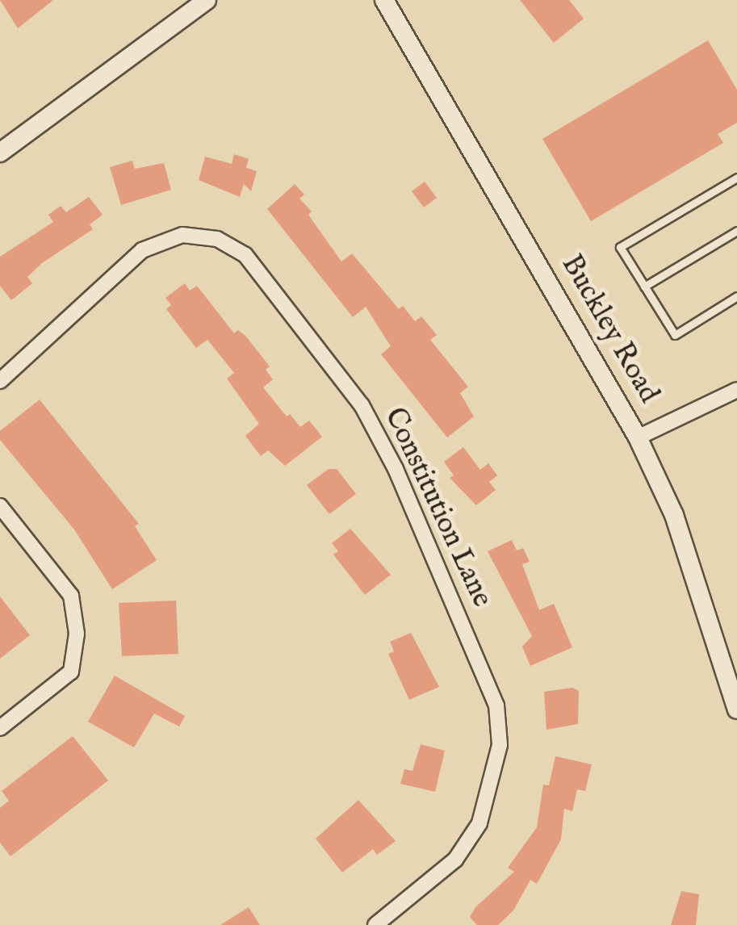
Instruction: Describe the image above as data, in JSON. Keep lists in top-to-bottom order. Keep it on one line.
{"streets":{"street":["Buckley Road","Constitution Lane"]}}
